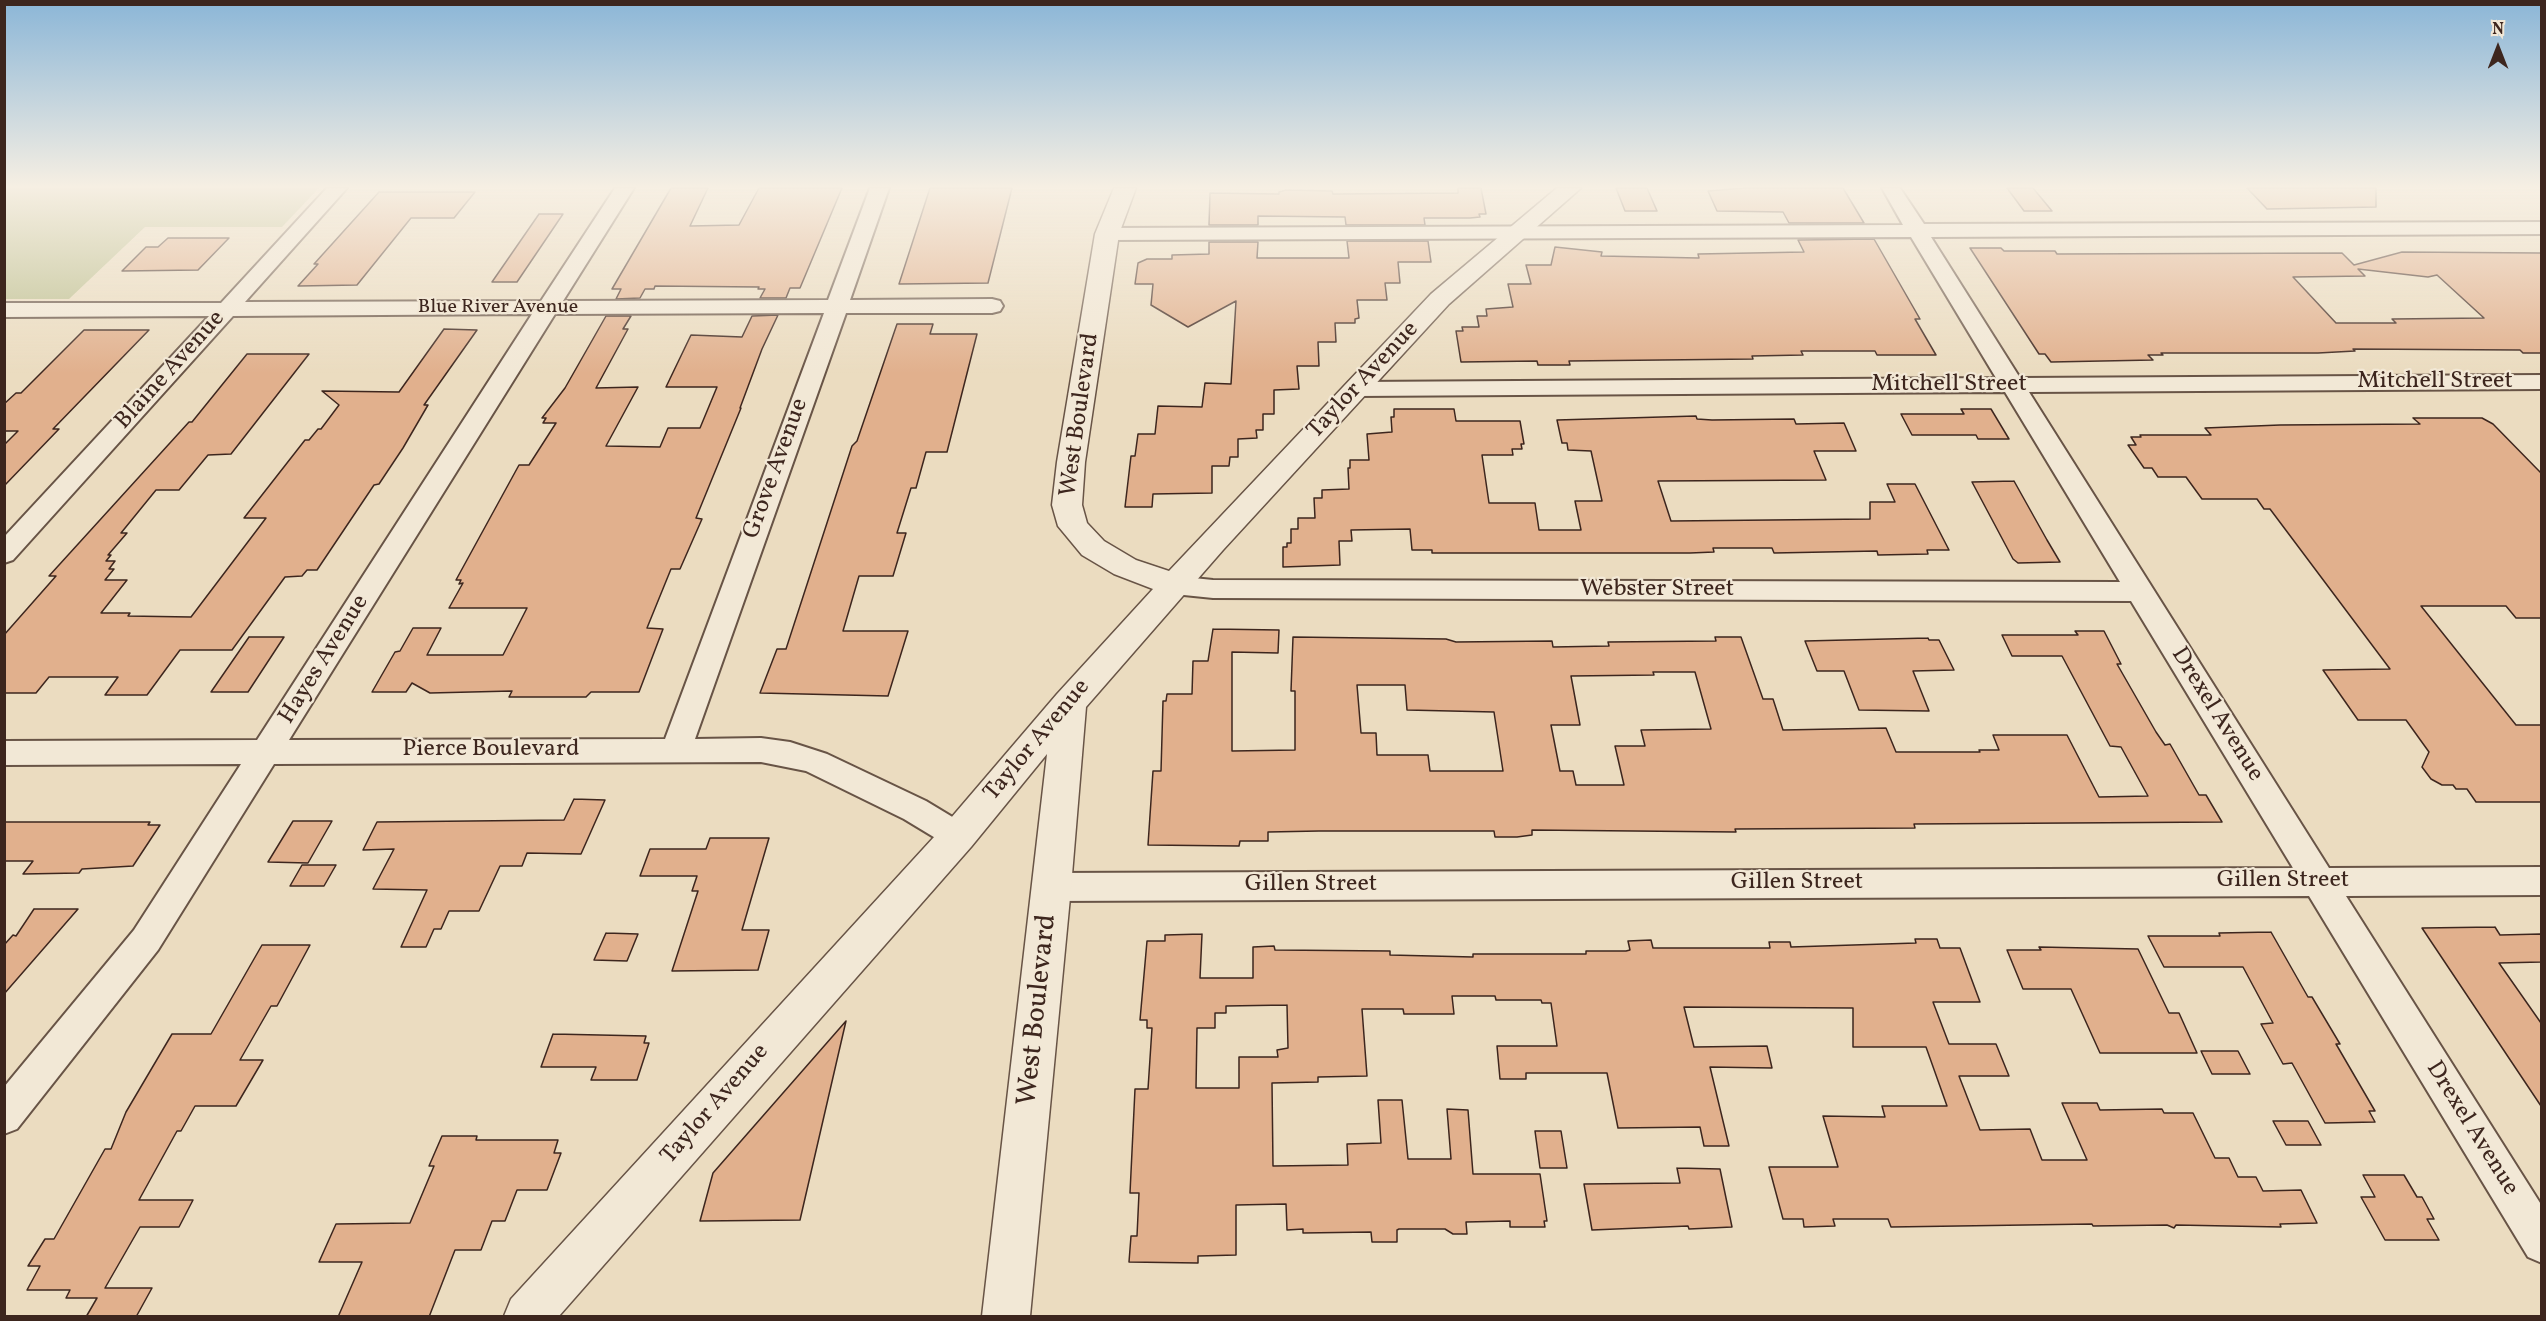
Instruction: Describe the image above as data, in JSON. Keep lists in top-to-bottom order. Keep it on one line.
{"streets":{"street":["Blue River Avenue","Blaine Avenue","Taylor Avenue","Mitchell Street","West Boulevard","Grove Avenue","Webster Street","Hayes Avenue","Drexel Avenue","Pierce Boulevard","Gillen Street"]},"crossings":[["Blue River Avenue","Blaine Avenue"],["Blue River Avenue","Grove Avenue"],["Blue River Avenue","Hayes Avenue"],["Taylor Avenue","Mitchell Street"],["Taylor Avenue","West Boulevard"],["Taylor Avenue","Webster Street"],["Taylor Avenue","Pierce Boulevard"],["Mitchell Street","Drexel Avenue"],["West Boulevard","Webster Street"],["West Boulevard","Gillen Street"],["Grove Avenue","Pierce Boulevard"],["Webster Street","Drexel Avenue"],["Hayes Avenue","Pierce Boulevard"],["Drexel Avenue","Gillen Street"]],"north":"top"}
